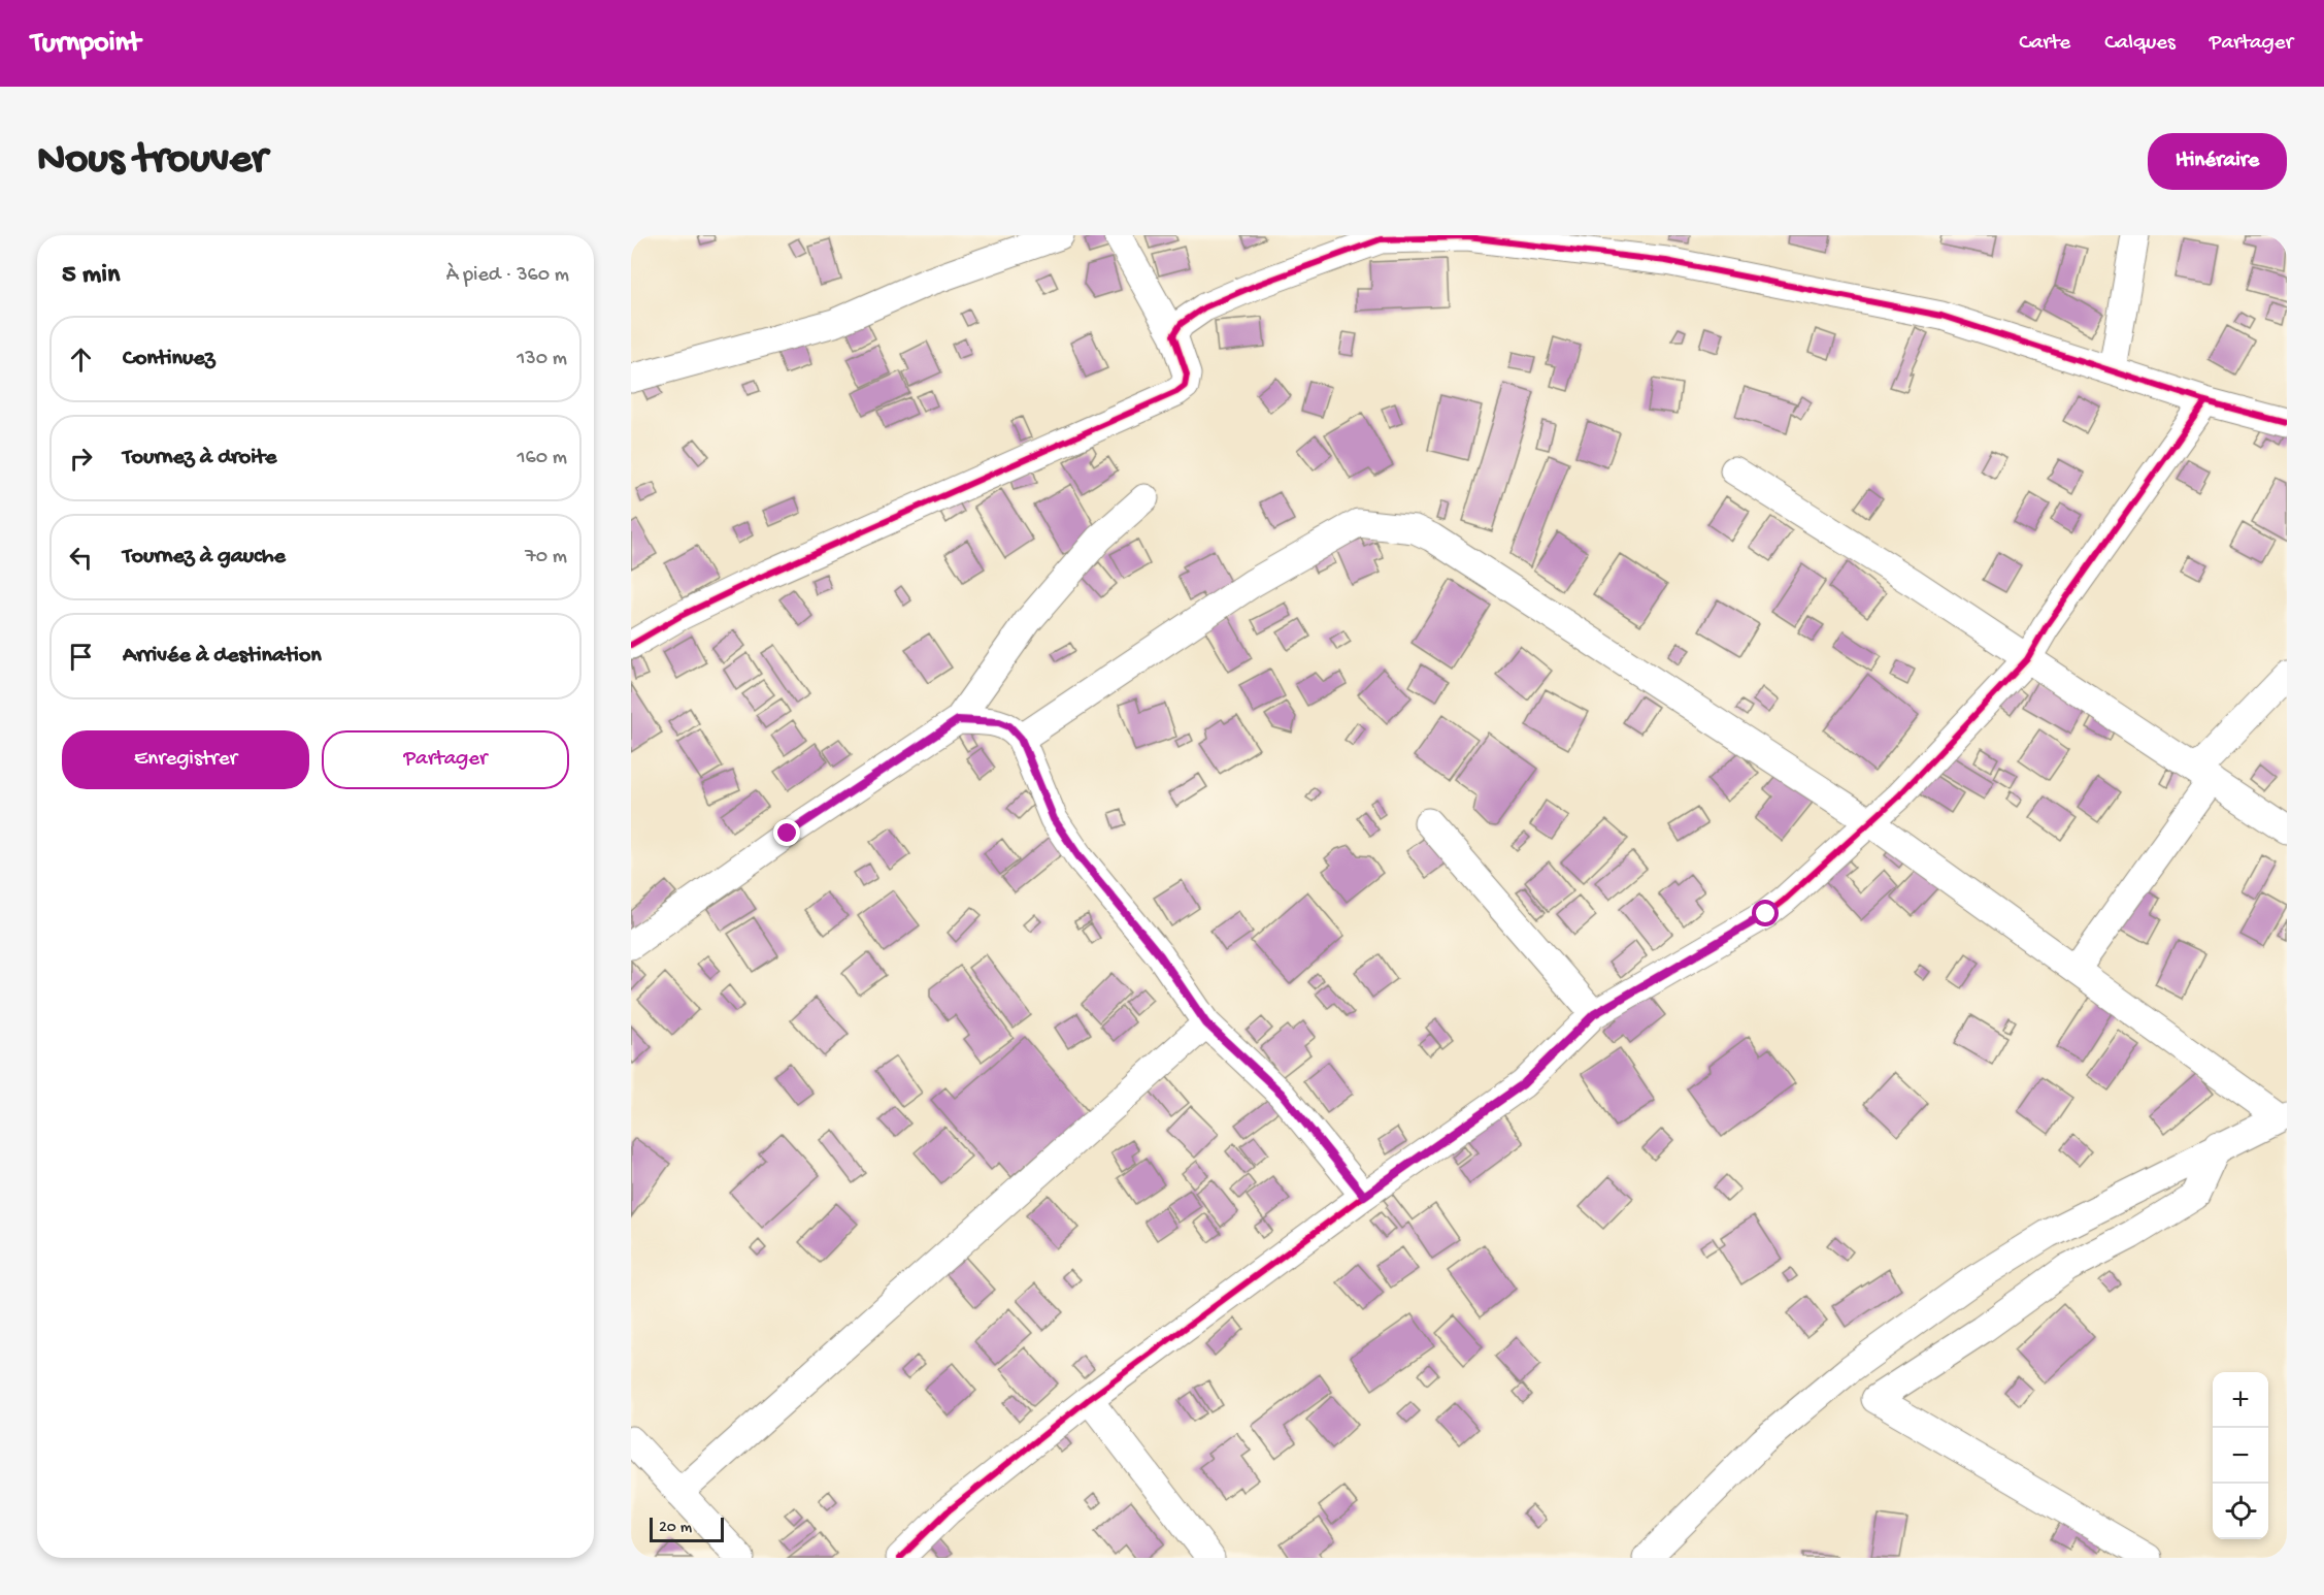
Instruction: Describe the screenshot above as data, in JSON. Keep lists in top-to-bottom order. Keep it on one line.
{"scale_bar":"20 m","page":{"header":"Turnpoint","nav":["Carte","Calques","Partager"],"buttons":["Itinéraire",["Enregistrer","Partager"]],"title":"Nous trouver","heading":["5 min","À pied · 360 m"],"list":[["Continuez","130 m"],["Tournez à droite","160 m"],["Tournez à gauche","70 m"],"Arrivée à destination"],"map_buttons":["+","−"],"scale":"20 m"}}
